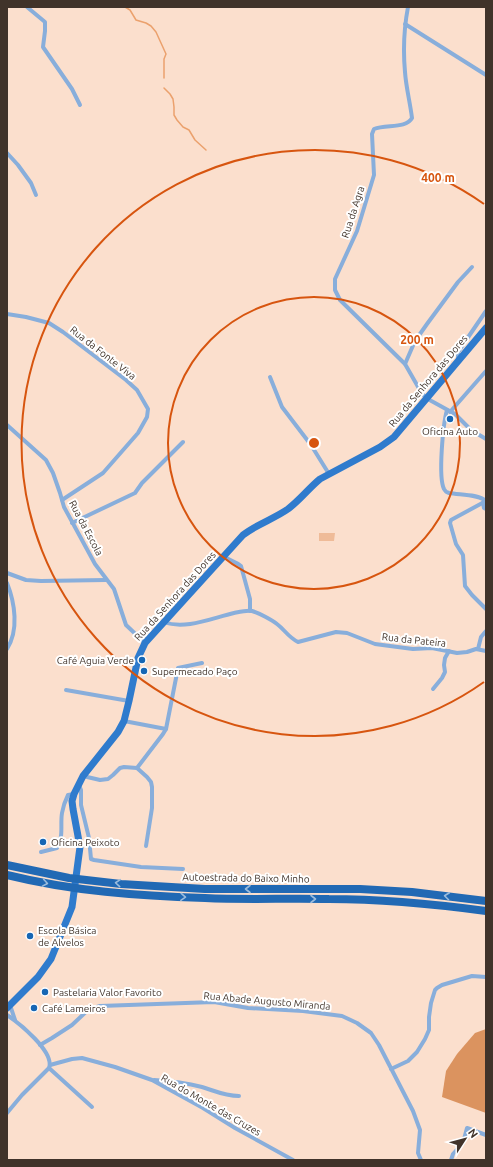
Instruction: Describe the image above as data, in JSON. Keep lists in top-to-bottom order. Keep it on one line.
{"streets":{"highway":["Autoestrada do Baixo Minho"],"main road":["Rua da Senhora das Dores"],"street":["Rua da Agra","Rua da Fonte Viva","Rua da Escola","Rua da Pateira","Rua Abade Augusto Miranda","Rua do Monte das Cruzes"]},"crossings":[["Rua da Agra","Rua da Senhora das Dores"],["Rua da Fonte Viva","Rua da Escola"],["Rua da Senhora das Dores","Rua da Escola"]],"places":["Oficina Auto","Café Aguia Verde","Supermecado Paço","Oficina Peixoto","Escola Básica de Alvelos","Pastelaria Valor Favorito","Café Lameiros"],"north":"top right","rings":["400 m","200 m"]}
